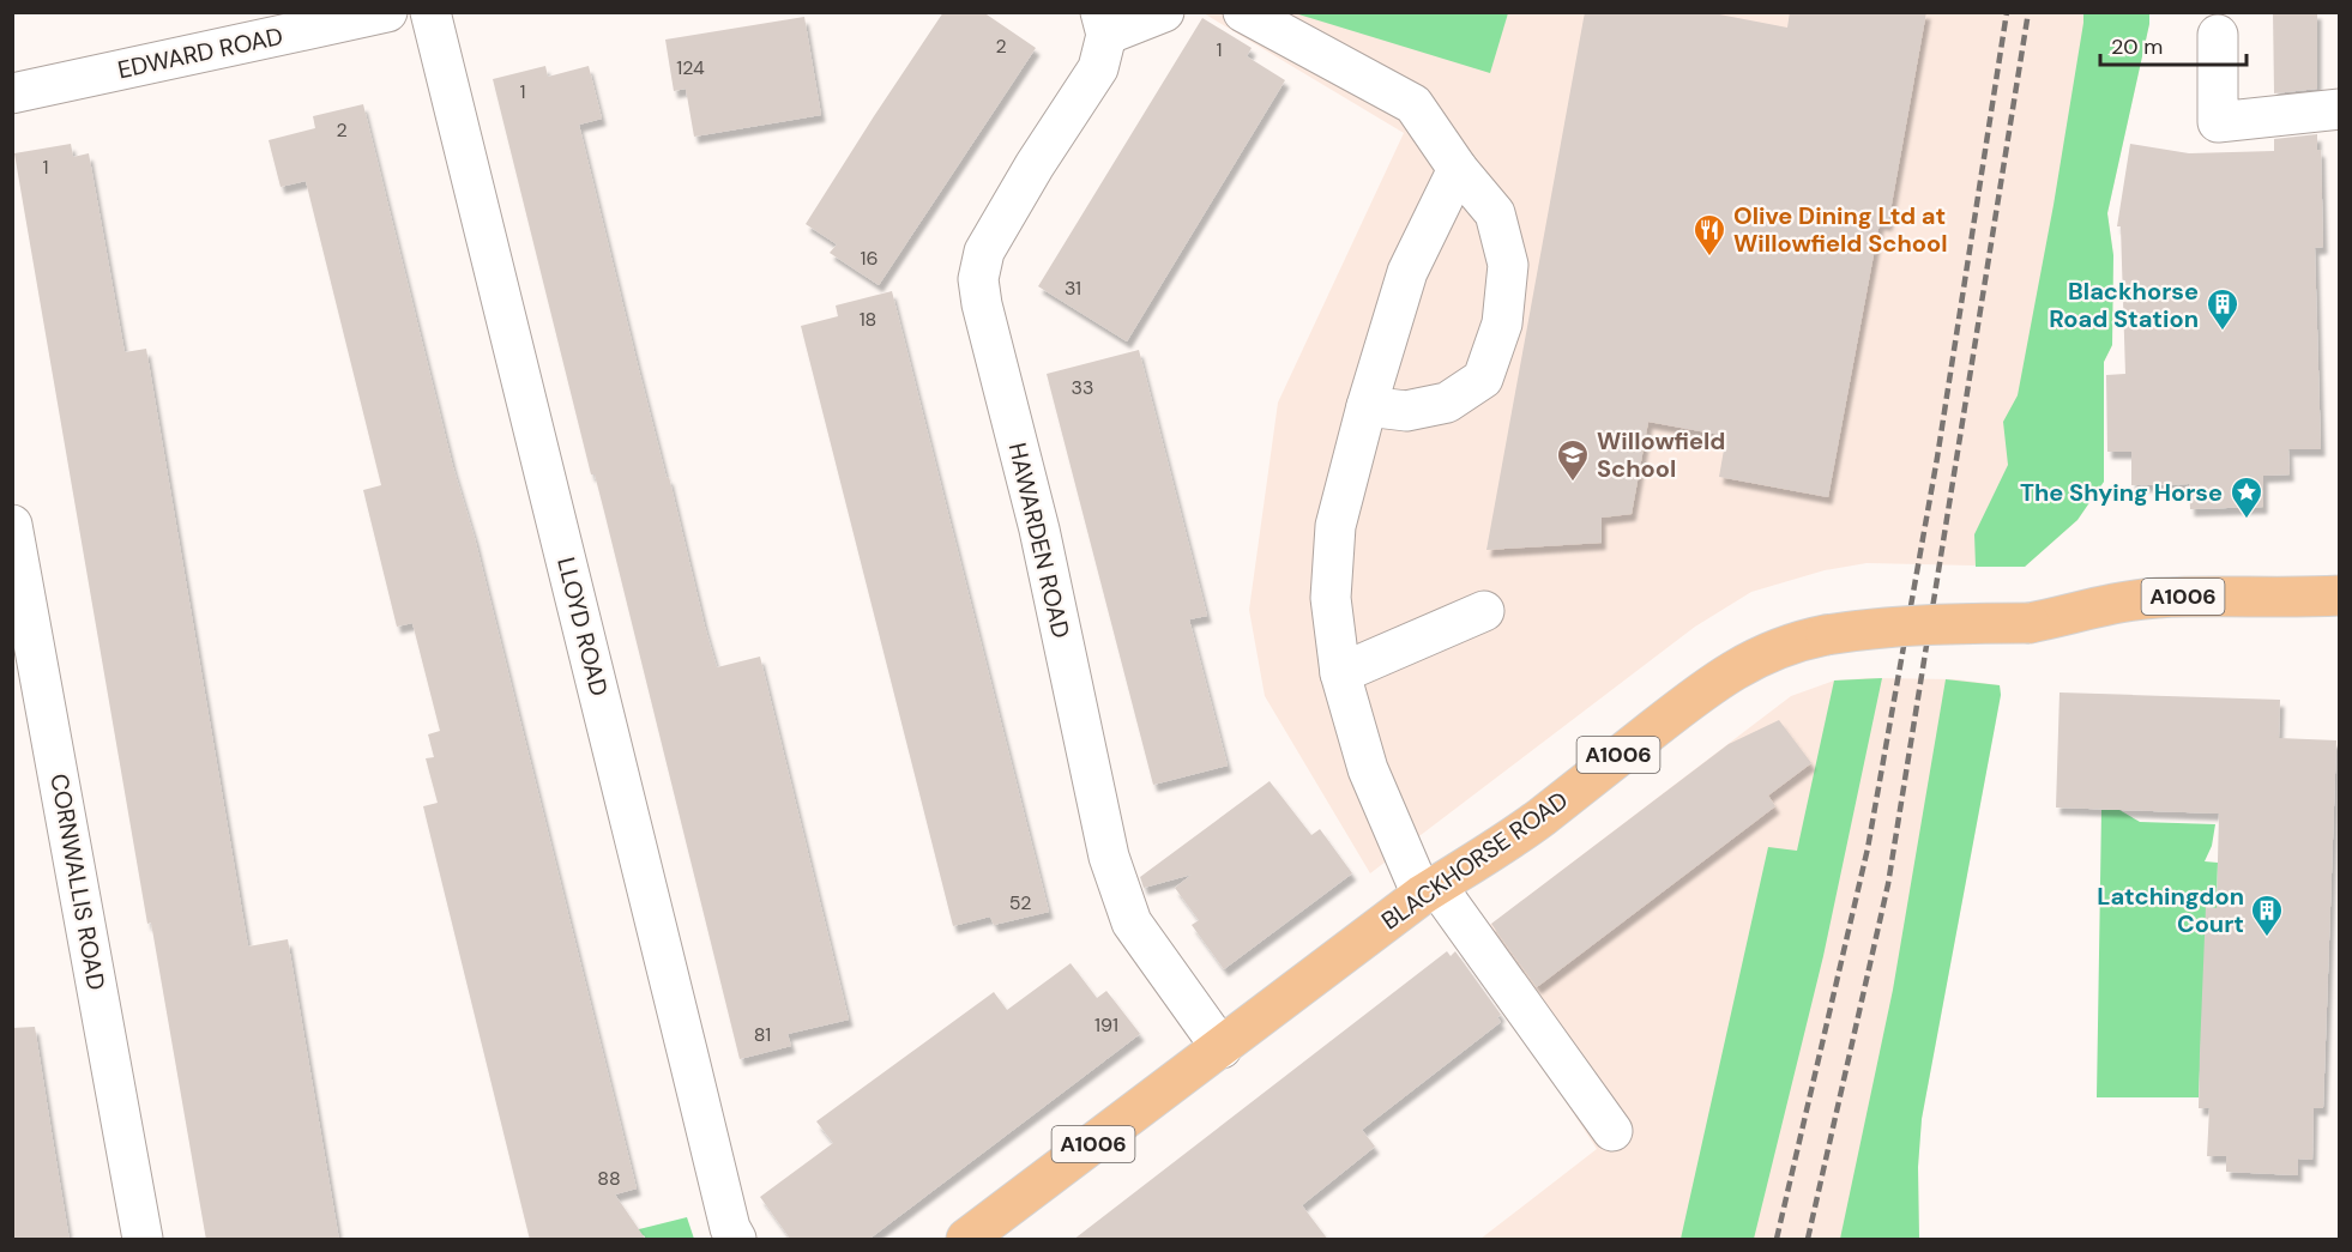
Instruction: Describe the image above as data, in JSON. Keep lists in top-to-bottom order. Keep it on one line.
{"streets":{"main road":["A1006","BLACKHORSE ROAD"],"street":["EDWARD ROAD","HAWARDEN ROAD","LLOYD ROAD","CORNWALLIS ROAD"]},"crossings":[["HAWARDEN ROAD","BLACKHORSE ROAD"]],"places":{"restaurant":["Olive Dining Ltd at Willowfield School"],"building":["Blackhorse Road Station","Latchingdon Court"],"school or university":["Willowfield School"],"place":["The Shying Horse"]},"house_numbers":["2","1","124","1","2","1","16","31","18","33","52","191","81","88"],"scale_bar":"20 m"}
